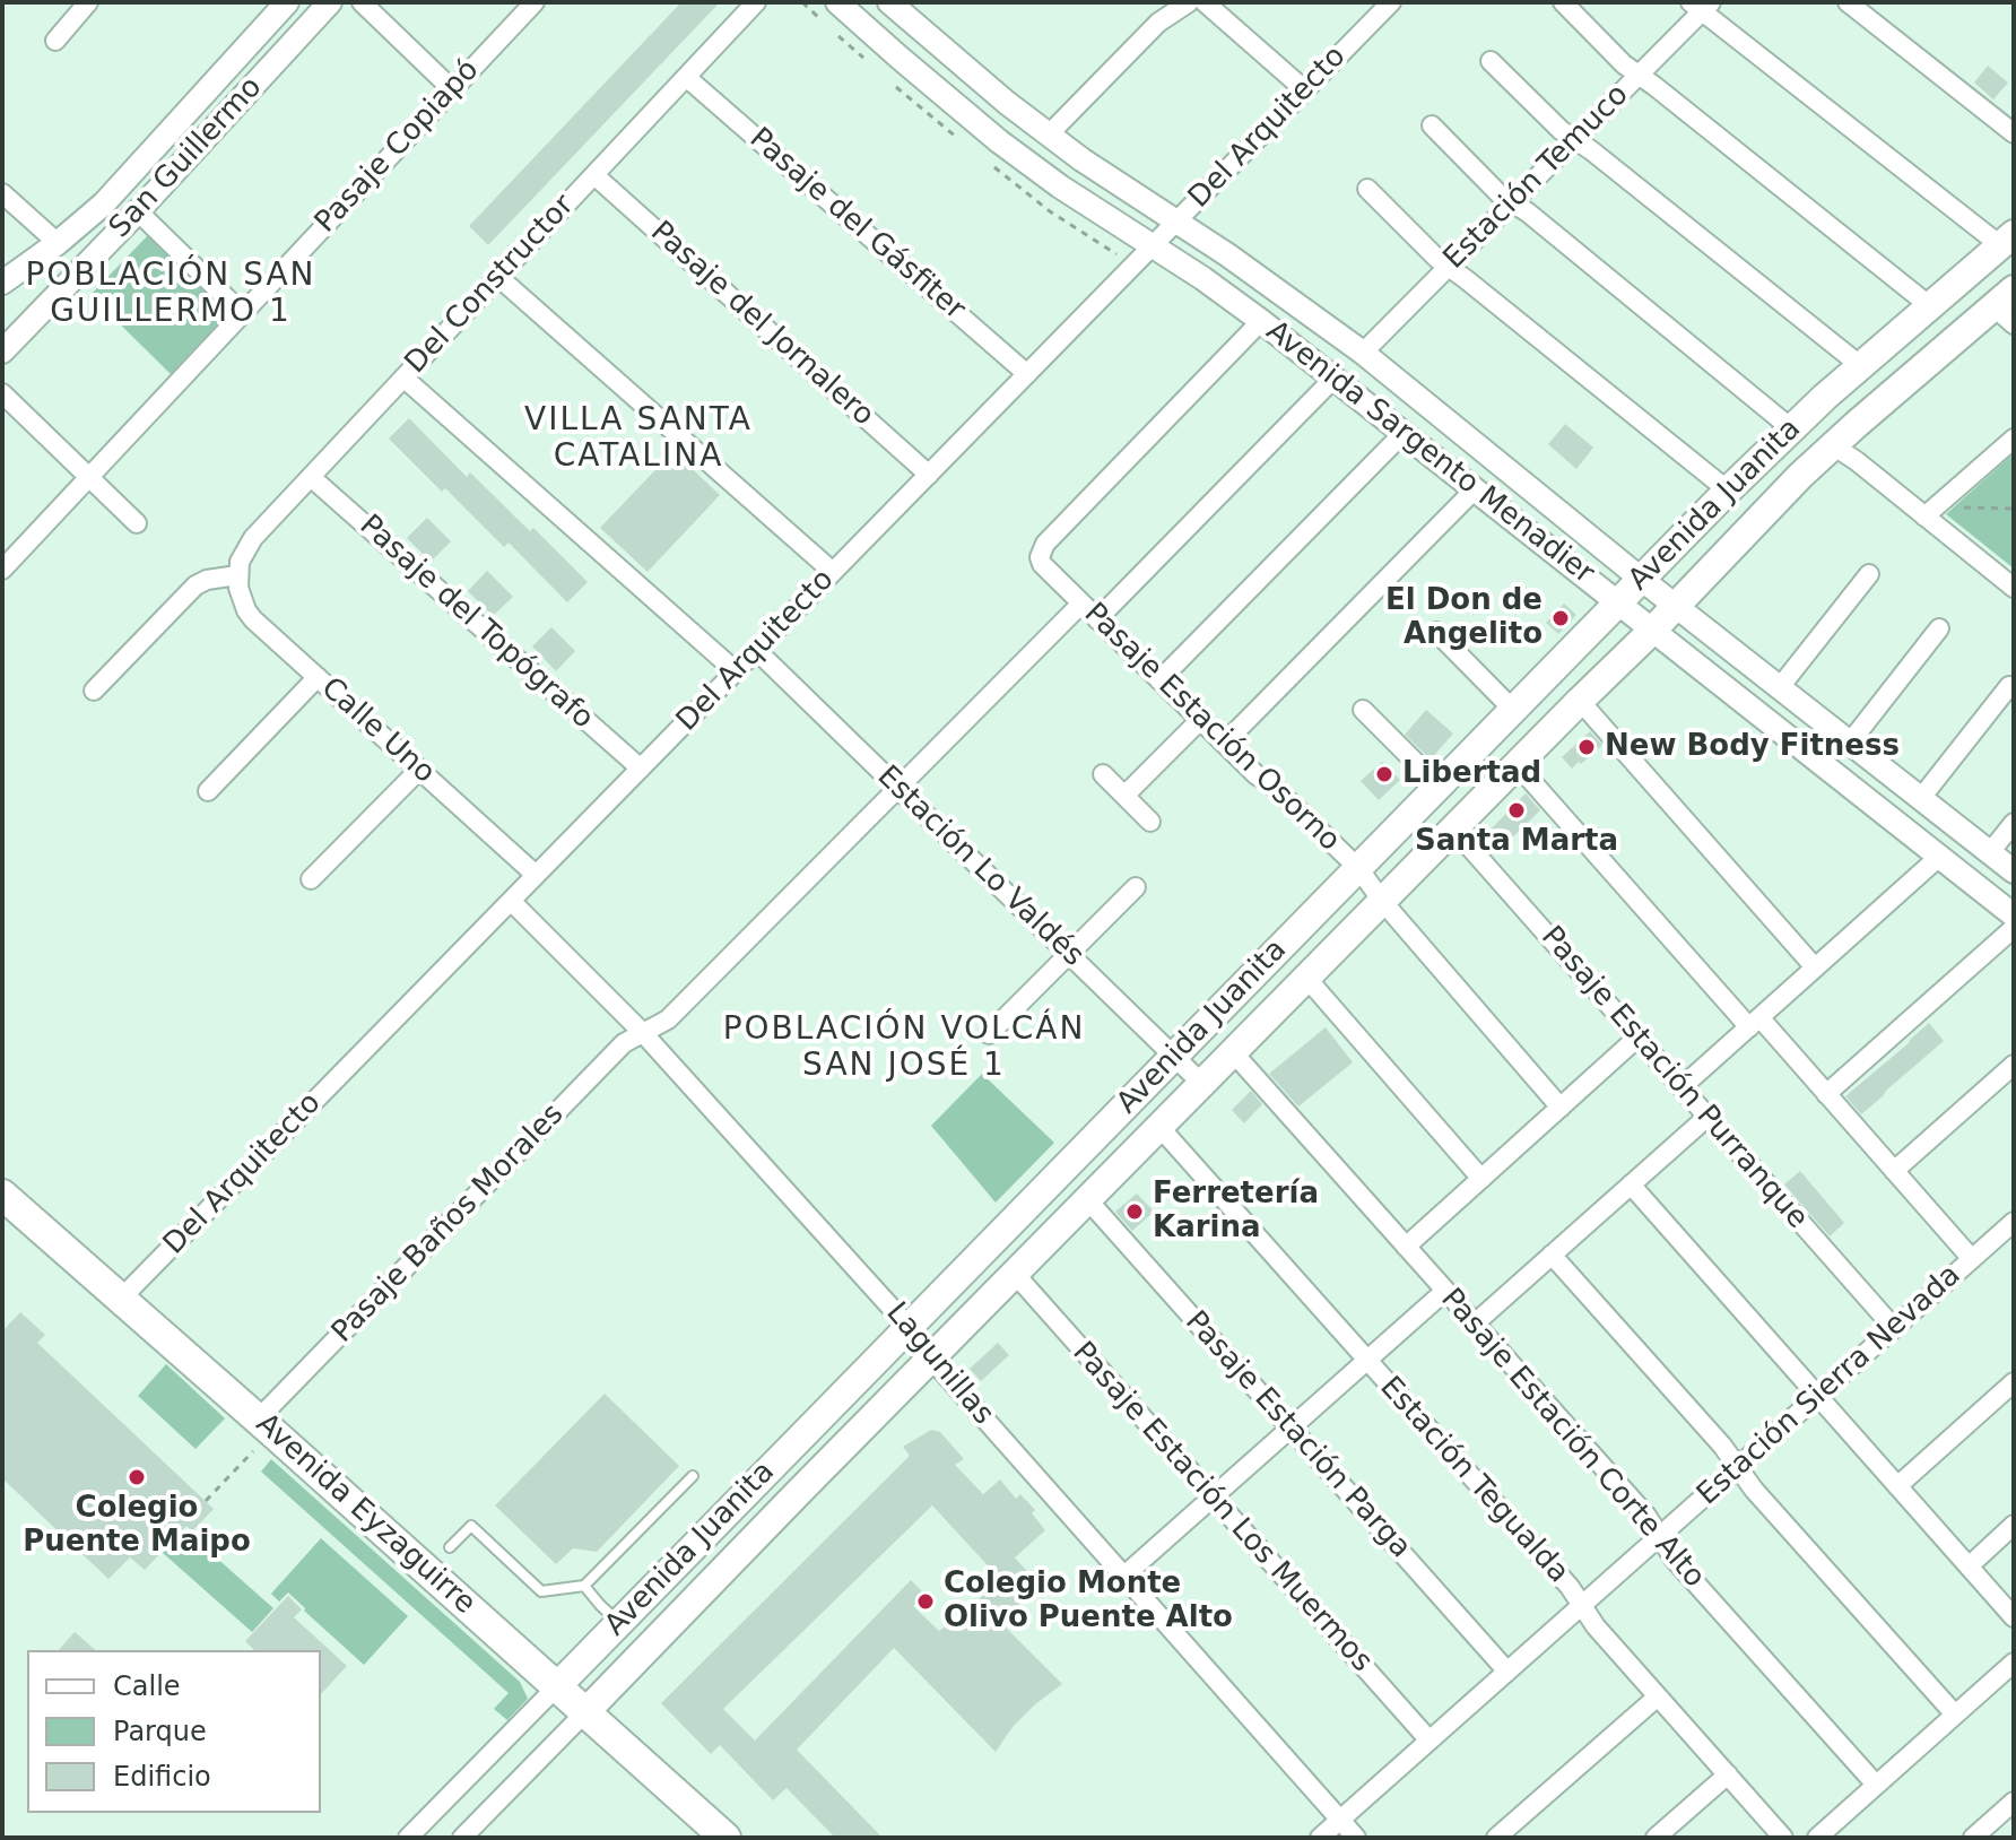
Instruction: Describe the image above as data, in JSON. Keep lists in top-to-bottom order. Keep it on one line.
{"streets":{"main road":["Avenida Juanita","Avenida Eyzaguirre"],"street":["Del Arquitecto","Pasaje Copiapó","San Guillermo","Estación Temuco","Pasaje del Gásfiter","Del Constructor","Pasaje del Jornalero","Avenida Sargento Menadier","Pasaje del Topógrafo","Pasaje Estación Osorno","Calle Uno","Estación Lo Valdés","Pasaje Estación Purranque","Pasaje Baños Morales","Lagunillas","Estación Sierra Nevada","Pasaje Estación Parga","Pasaje Estación Corte Alto","Estación Tegualda","Pasaje Estación Los Muermos"]},"crossings":[["Del Arquitecto","Pasaje del Gásfiter"],["Del Arquitecto","Pasaje del Jornalero"],["Del Arquitecto","Avenida Sargento Menadier"],["Del Arquitecto","Pasaje del Topógrafo"],["Del Arquitecto","Calle Uno"],["Del Arquitecto","Estación Lo Valdés"],["Del Arquitecto","Lagunillas"],["Del Arquitecto","Avenida Eyzaguirre"],["Estación Temuco","Avenida Sargento Menadier"],["Pasaje del Gásfiter","Del Constructor"],["Del Constructor","Pasaje del Jornalero"],["Del Constructor","Pasaje del Topógrafo"],["Del Constructor","Calle Uno"],["Avenida Sargento Menadier","Avenida Juanita"],["Avenida Sargento Menadier","Pasaje Estación Osorno"],["Avenida Juanita","Pasaje Estación Osorno"],["Avenida Juanita","Estación Lo Valdés"],["Avenida Juanita","Pasaje Estación Purranque"],["Avenida Juanita","Lagunillas"],["Avenida Juanita","Pasaje Estación Parga"],["Avenida Juanita","Pasaje Estación Corte Alto"],["Avenida Juanita","Estación Tegualda"],["Avenida Juanita","Pasaje Estación Los Muermos"],["Avenida Juanita","Avenida Eyzaguirre"],["Pasaje Estación Osorno","Pasaje Baños Morales"],["Estación Lo Valdés","Pasaje Baños Morales"],["Pasaje Estación Purranque","Estación Sierra Nevada"],["Pasaje Baños Morales","Lagunillas"],["Pasaje Baños Morales","Avenida Eyzaguirre"],["Lagunillas","Estación Sierra Nevada"],["Estación Sierra Nevada","Pasaje Estación Parga"],["Estación Sierra Nevada","Pasaje Estación Corte Alto"],["Estación Sierra Nevada","Estación Tegualda"],["Estación Sierra Nevada","Pasaje Estación Los Muermos"]],"districts":["POBLACIÓN SAN GUILLERMO 1","VILLA SANTA CATALINA","POBLACIÓN VOLCÁN SAN JOSÉ 1"],"places":["El Don de Angelito","New Body Fitness","Libertad","Santa Marta","Ferretería Karina","Colegio Puente Maipo","Colegio Monte Olivo Puente Alto"],"legend":["Calle","Parque","Edificio"]}
